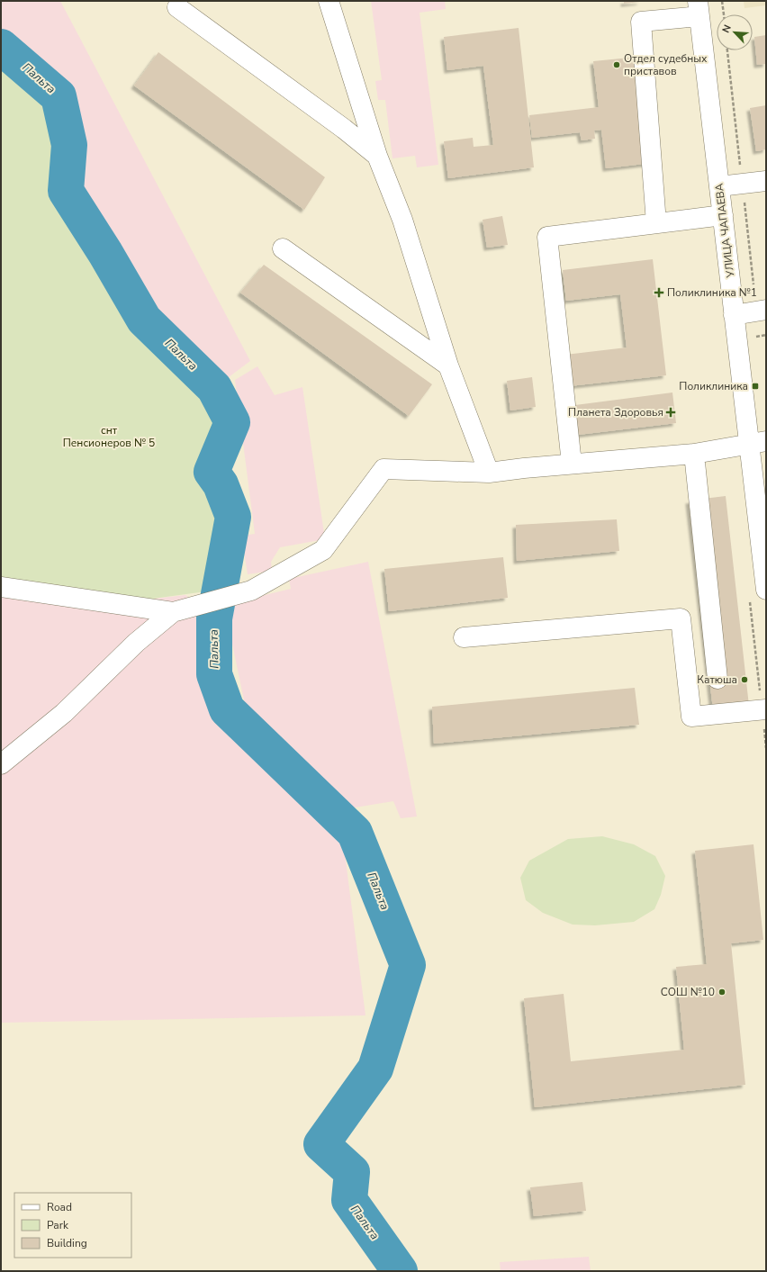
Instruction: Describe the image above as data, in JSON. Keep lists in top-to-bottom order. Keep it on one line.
{"streets":{"street":["УЛИЦА ЧАПАЕВА"]},"water":["Пальта"],"parks":["снт Пенсионеров № 5"],"places":{"other":["Отдел судебных приставов","Катюша","СОШ №10"],"health":["Поликлиника №1","Планета Здоровья"],"transit":["Поликлиника"]},"legend":["Road","Park","Building"],"north":"top left"}
